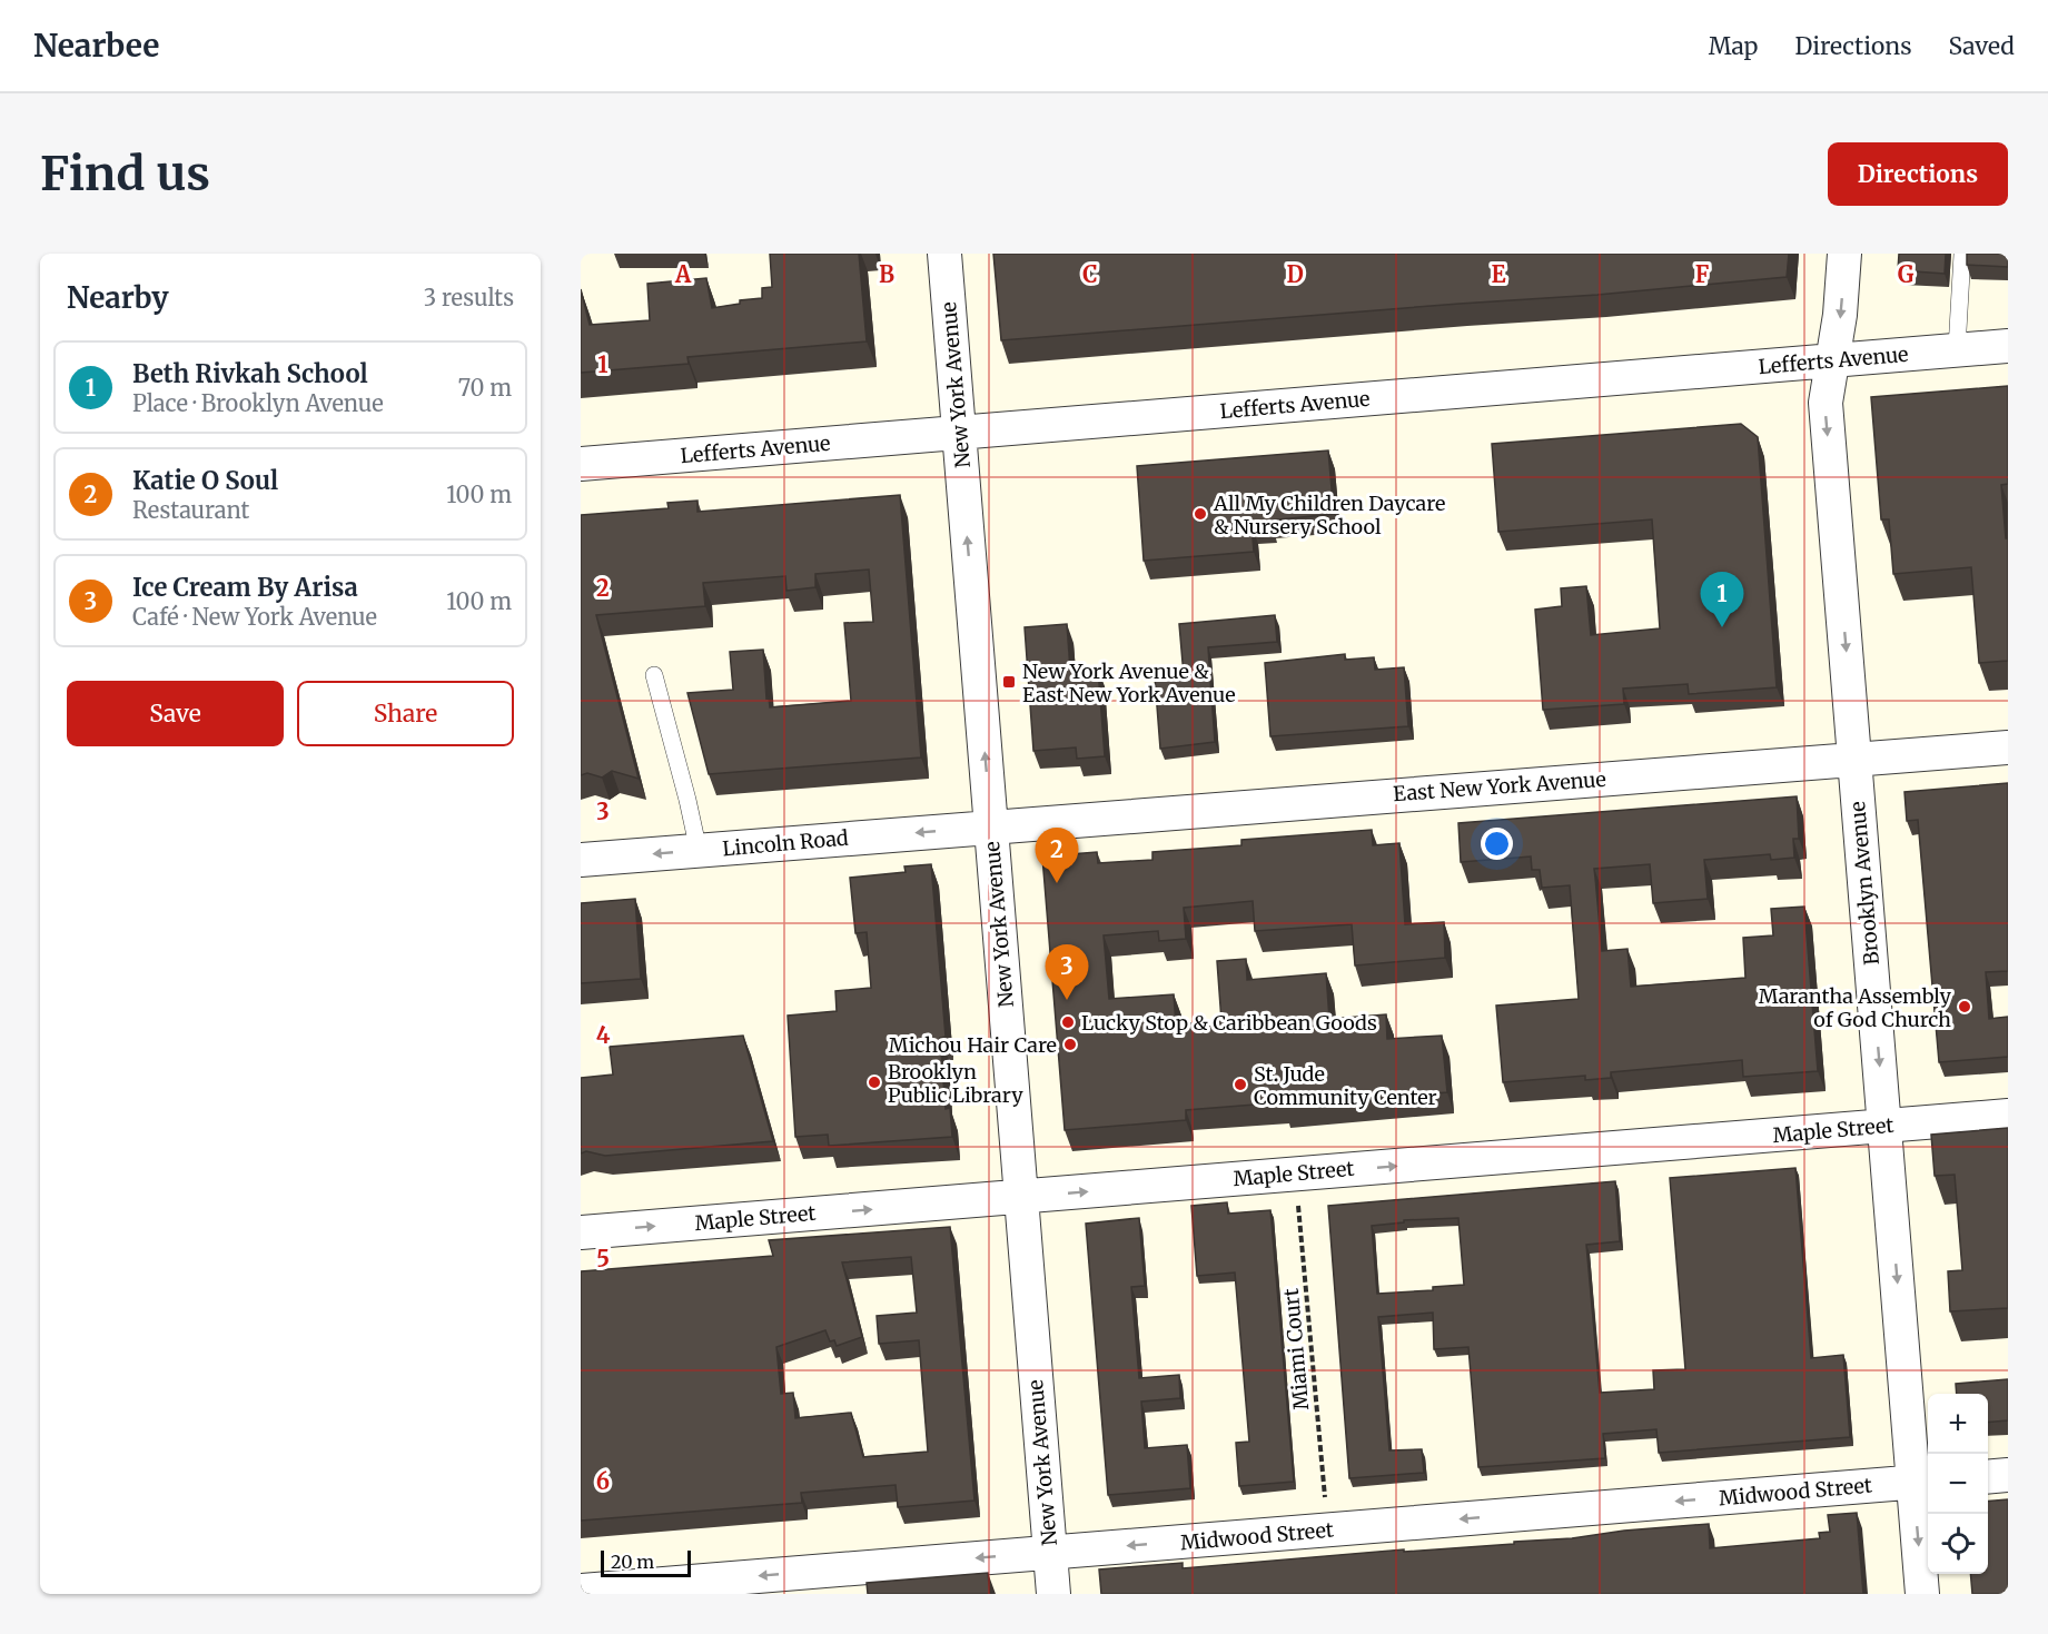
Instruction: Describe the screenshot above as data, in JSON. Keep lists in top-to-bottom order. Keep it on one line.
{"streets":{"street":["Lefferts Avenue","New York Avenue","East New York Avenue","Lincoln Road","Brooklyn Avenue","Maple Street","Midwood Street"],"path":["Miami Court"]},"crossings":[["Lefferts Avenue","New York Avenue"],["Lefferts Avenue","Brooklyn Avenue"],["New York Avenue","East New York Avenue"],["New York Avenue","Lincoln Road"],["New York Avenue","Maple Street"],["New York Avenue","Midwood Street"],["East New York Avenue","Lincoln Road"],["East New York Avenue","Brooklyn Avenue"],["Brooklyn Avenue","Maple Street"],["Brooklyn Avenue","Midwood Street"]],"one_way":["Lincoln Road","Brooklyn Avenue","Maple Street","Midwood Street"],"places":{"other":["All My Children Daycare & Nursery School","Marantha Assembly of God Church","Lucky Stop & Caribbean Goods","Michou Hair Care","Brooklyn Public Library","St. Jude Community Center"],"transit":["New York Avenue & East New York Avenue"]},"scale_bar":"20 m","page":{"header":"Nearbee","nav":["Map","Directions","Saved"],"buttons":["Directions",["Save","Share"]],"title":"Find us","heading":["Nearby","3 results"],"list":[{"mark":"1","name":"Beth Rivkah School","note":"Place · Brooklyn Avenue","value":"70 m"},{"mark":"2","name":"Katie O Soul","note":"Restaurant","value":"100 m"},{"mark":"3","name":"Ice Cream By Arisa","note":"Café · New York Avenue","value":"100 m"}],"pins":["1","2","3"],"map_buttons":["+","−"],"scale":"20 m"},"grid":{"columns":["A","B","C","D","E","F","G"],"rows":["1","2","3","4","5","6"]}}
